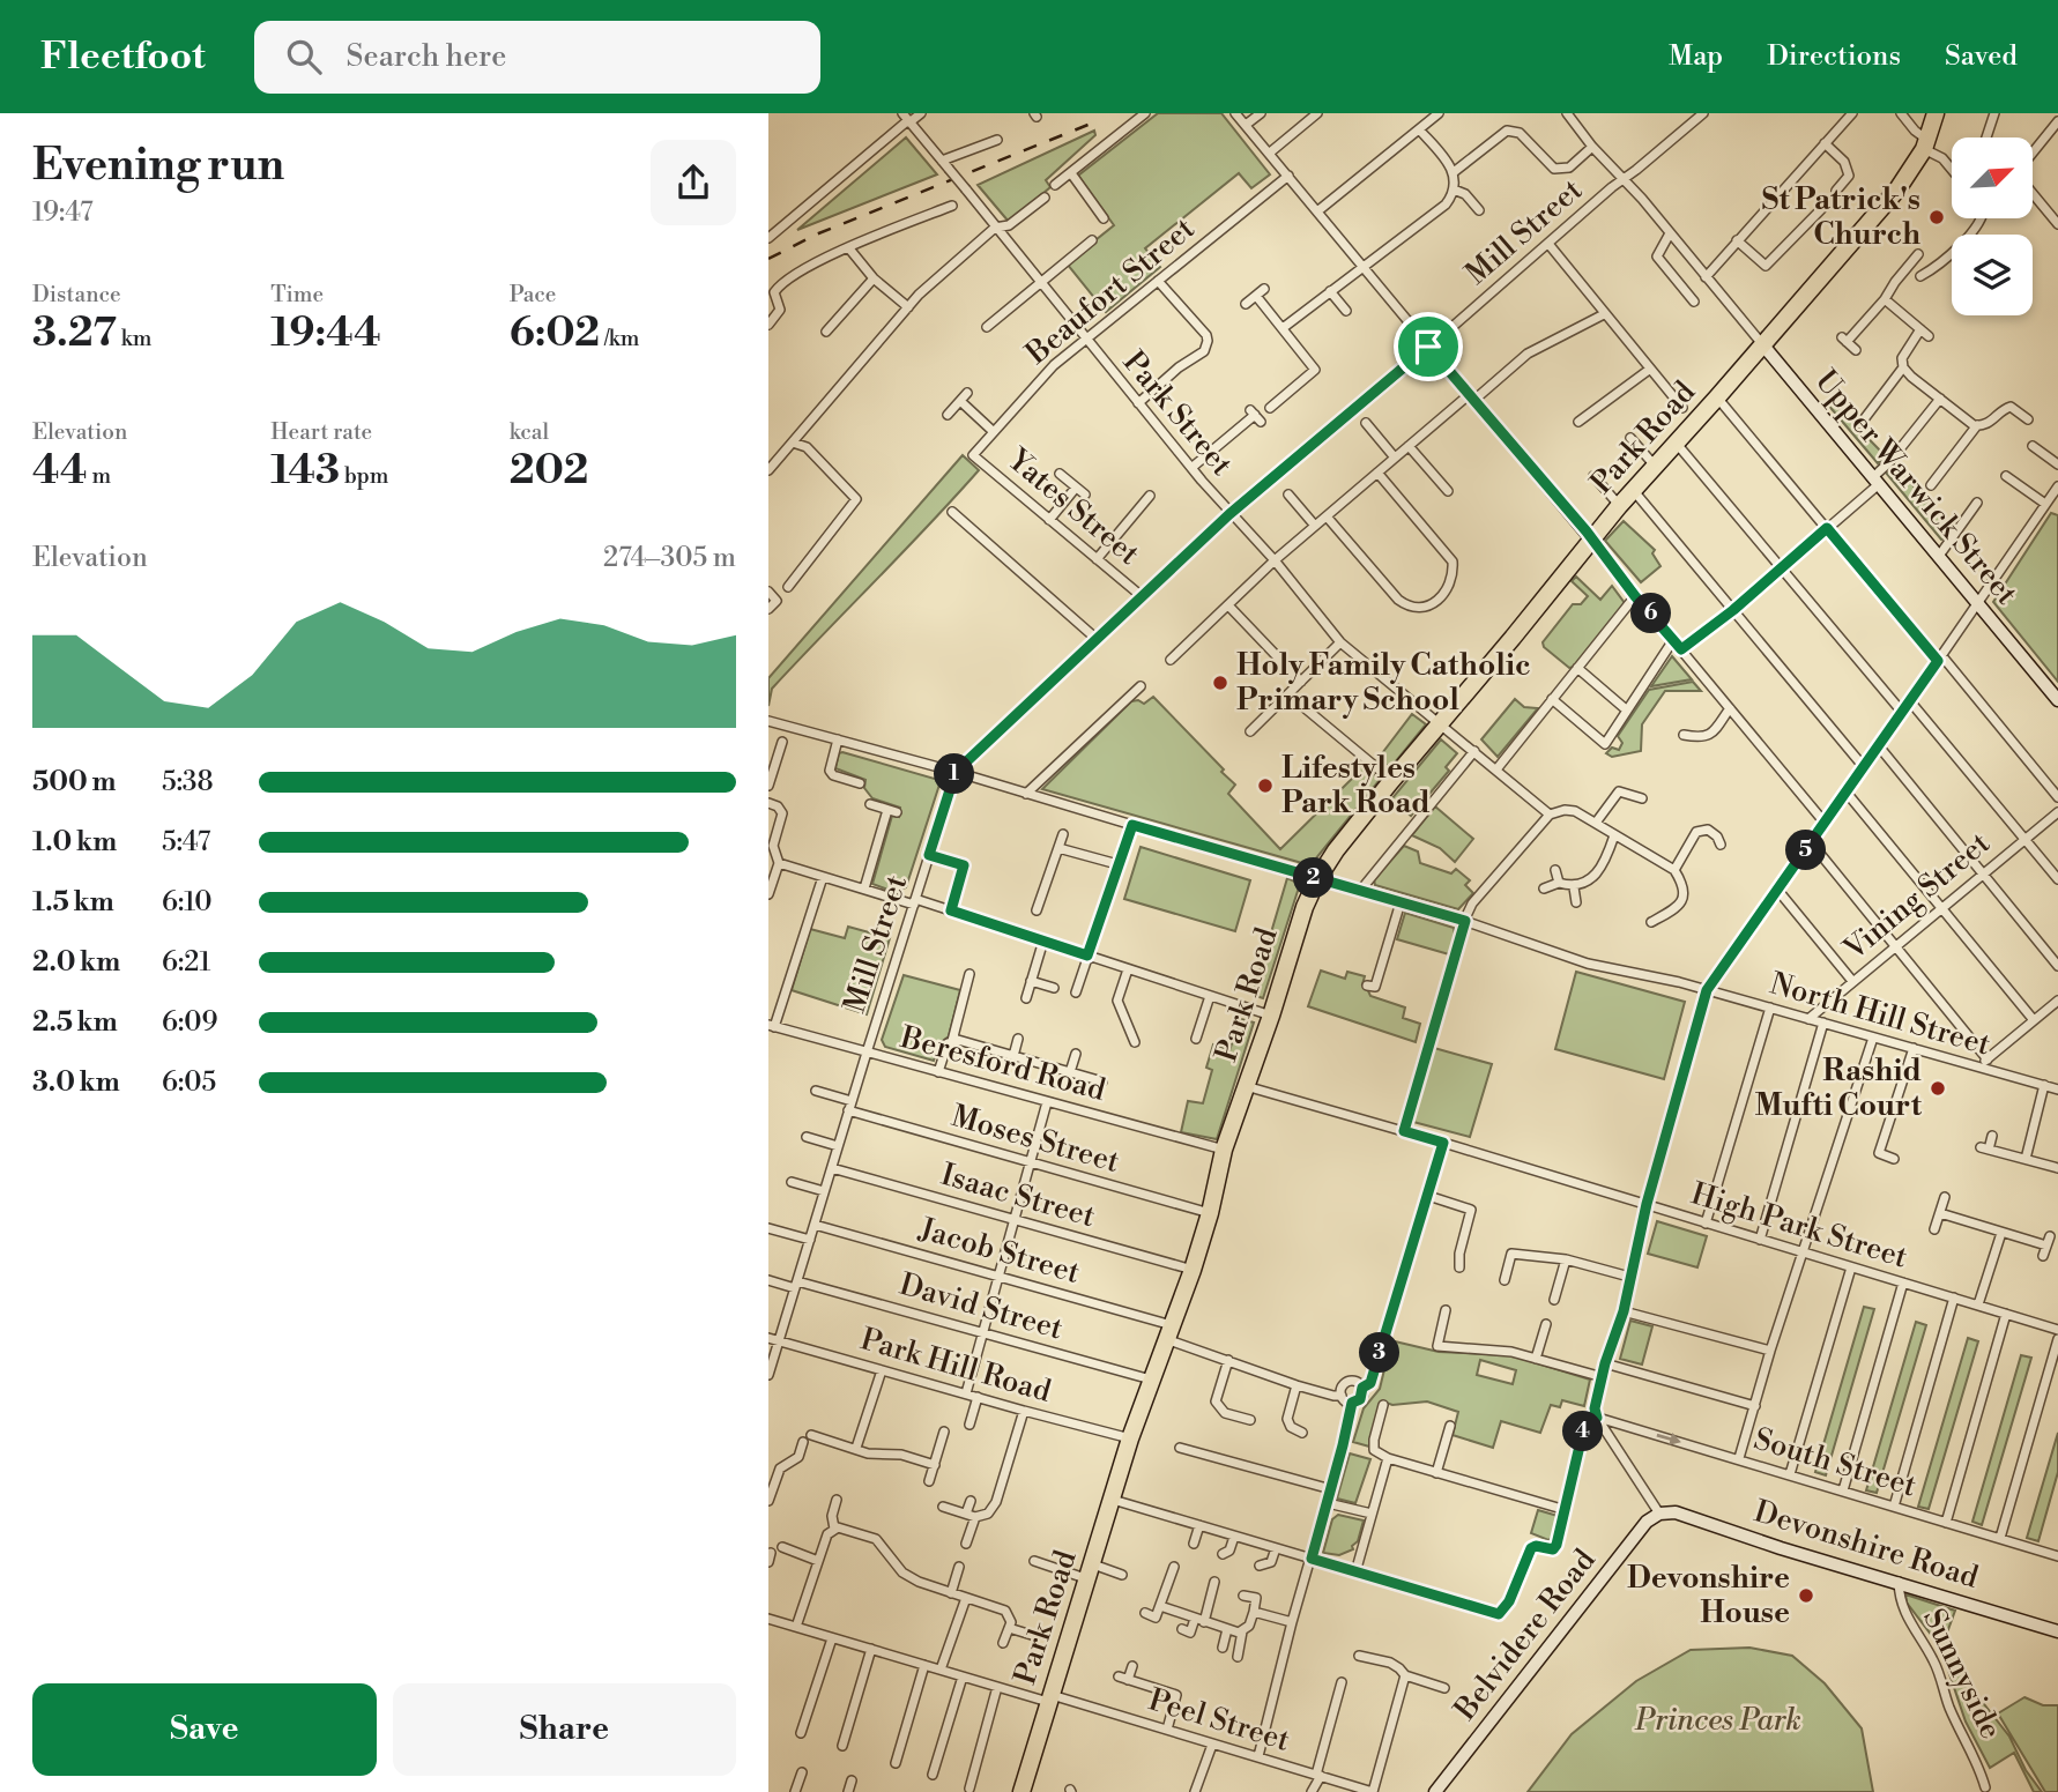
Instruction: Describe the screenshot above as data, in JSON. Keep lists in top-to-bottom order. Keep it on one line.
{"streets":{"highway":["Park Road"],"main road":["Upper Warwick Street","Devonshire Road","Belvidere Road"],"street":["Mill Street","Beaufort Street","Park Street","Yates Street","Vining Street","North Hill Street","Beresford Road","Moses Street","Isaac Street","High Park Street","Jacob Street","David Street","Park Hill Road","South Street","Sunnyside","Peel Street"]},"crossings":[["Mill Street","Park Street"],["Mill Street","Yates Street"],["Mill Street","North Hill Street"],["Mill Street","Beresford Road"],["Mill Street","Moses Street"],["Mill Street","Isaac Street"],["Mill Street","Jacob Street"],["Mill Street","David Street"],["Mill Street","Park Hill Road"],["Beaufort Street","Park Street"],["Beaufort Street","Yates Street"],["Park Street","Park Road"],["Park Road","Upper Warwick Street"],["Park Road","North Hill Street"],["Park Road","Beresford Road"],["Park Road","Moses Street"],["Park Road","Isaac Street"],["Park Road","High Park Street"],["Park Road","Jacob Street"],["Park Road","David Street"],["Park Road","Park Hill Road"],["Park Road","Peel Street"],["Vining Street","North Hill Street"],["Devonshire Road","Belvidere Road"],["Devonshire Road","Sunnyside"]],"parks":["Princes Park"],"places":["St Patrick's Church","Holy Family Catholic Primary School","Lifestyles Park Road","Rashid Mufti Court","Devonshire House"],"north":"top right","page":{"header":"Fleetfoot","search":"Search here","nav":["Map","Directions","Saved"],"heading":["Evening run","19:47"],"stats":[["Distance","3.27 km"],["Time","19:44"],["Pace","6:02 /km"],["Elevation","44 m"],["Heart rate","143 bpm"],["kcal","202"]],"chart":["Elevation","274–305 m"],"pins":["6","1","5","2","3","4"],"list":[{"name":"500 m","note":"5:38"},{"name":"1.0 km","note":"5:47"},{"name":"1.5 km","note":"6:10"},{"name":"2.0 km","note":"6:21"},{"name":"2.5 km","note":"6:09"},{"name":"3.0 km","note":"6:05"}],"buttons":["Save","Share"]}}
